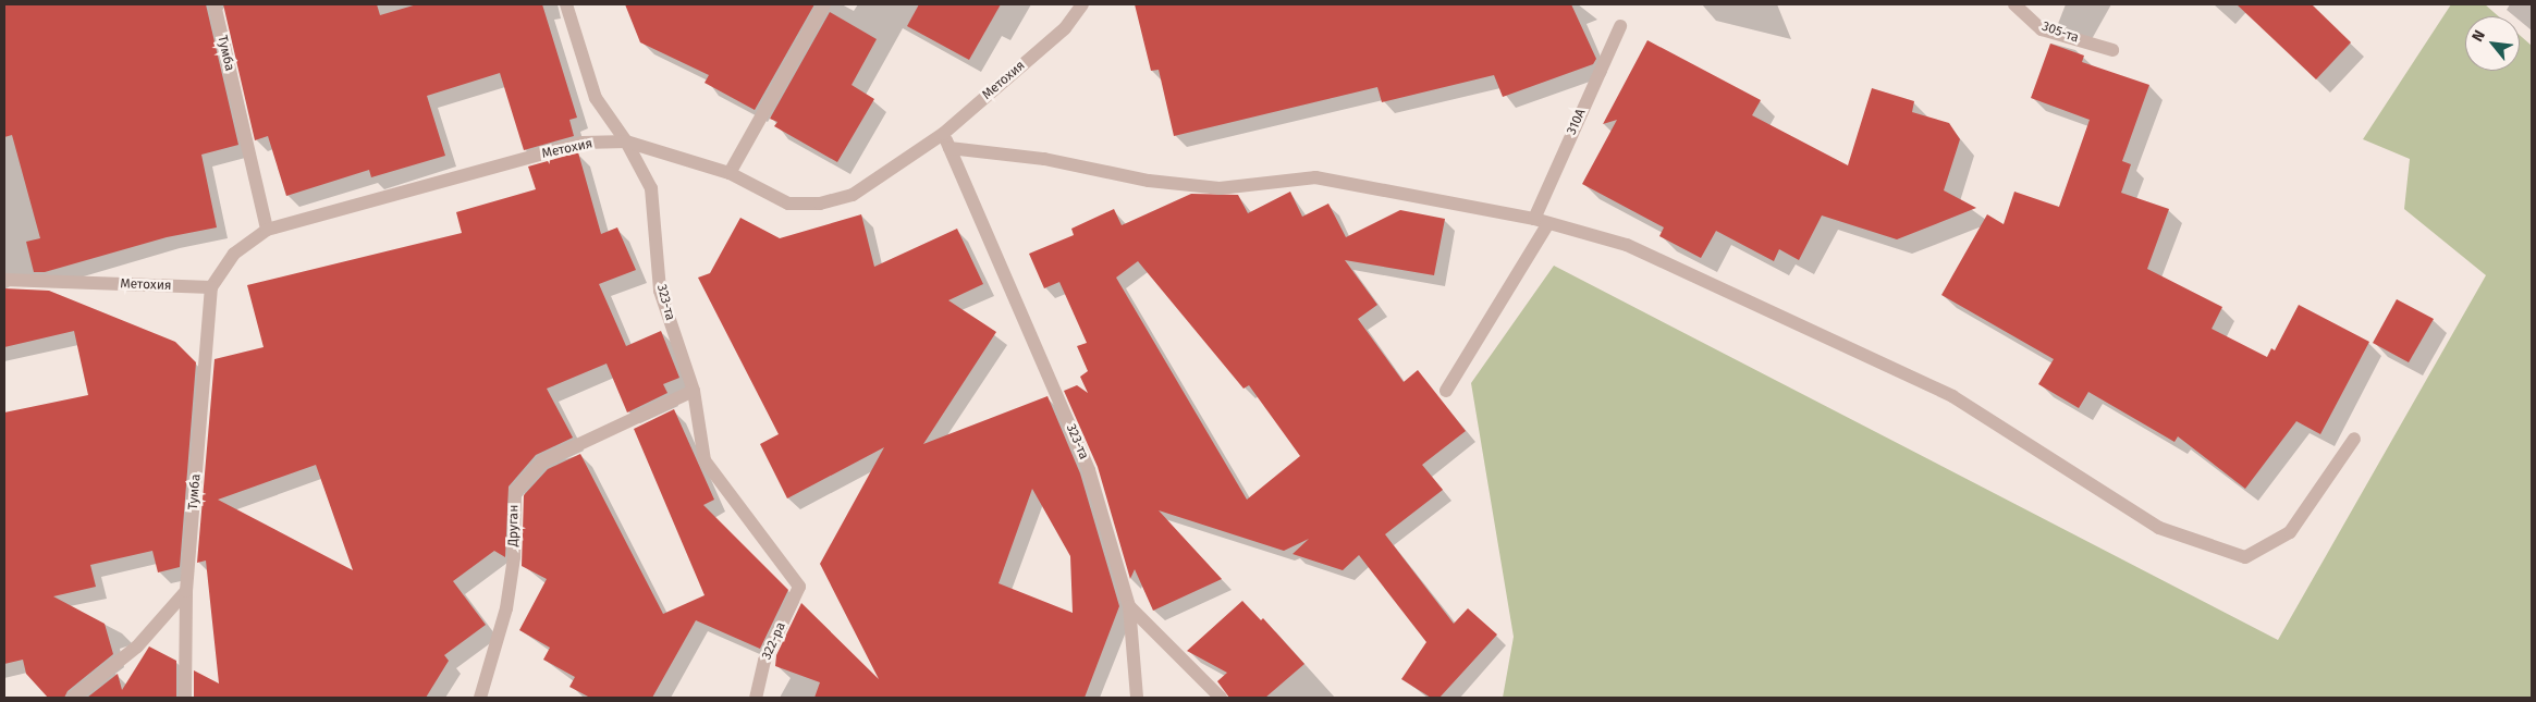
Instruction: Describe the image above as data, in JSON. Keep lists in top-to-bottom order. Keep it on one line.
{"streets":{"street":["305-та","Тумба","Метохия","310А","323-та","Друган","322-ра"]},"crossings":[["Тумба","Метохия"],["Метохия","323-та"],["323-та","Друган"],["323-та","322-ра"]],"north":"top left"}
